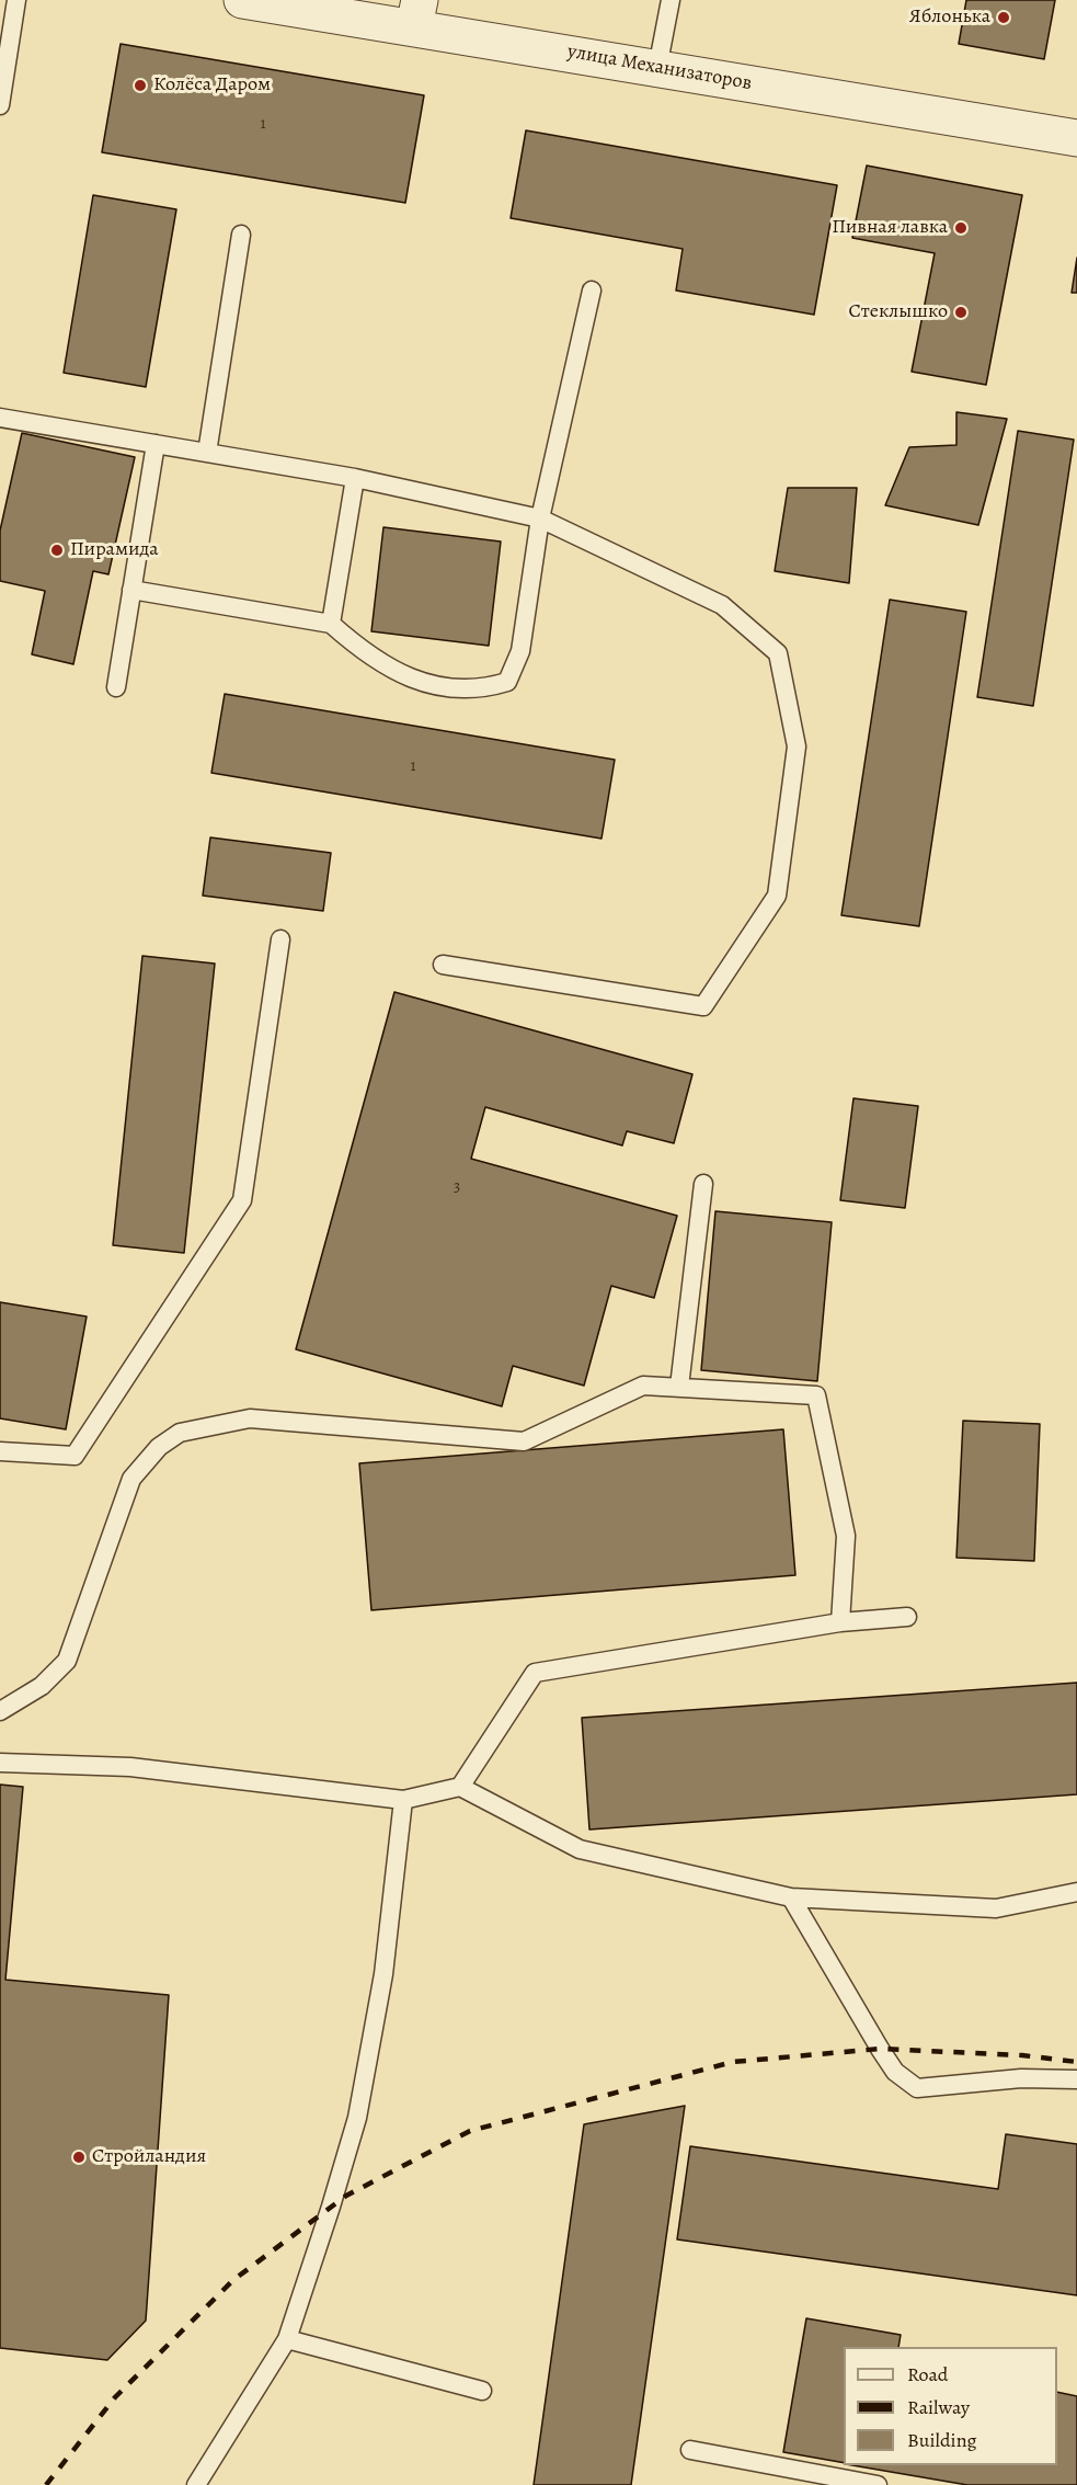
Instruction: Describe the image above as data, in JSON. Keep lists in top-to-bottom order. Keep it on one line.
{"streets":{"street":["улица Механизаторов"]},"places":["Яблонька","Колёса Даром","Пивная лавка","Стеклышко","Пирамида","Стройландия"],"house_numbers":["1","1","3"],"legend":["Road","Railway","Building"]}
